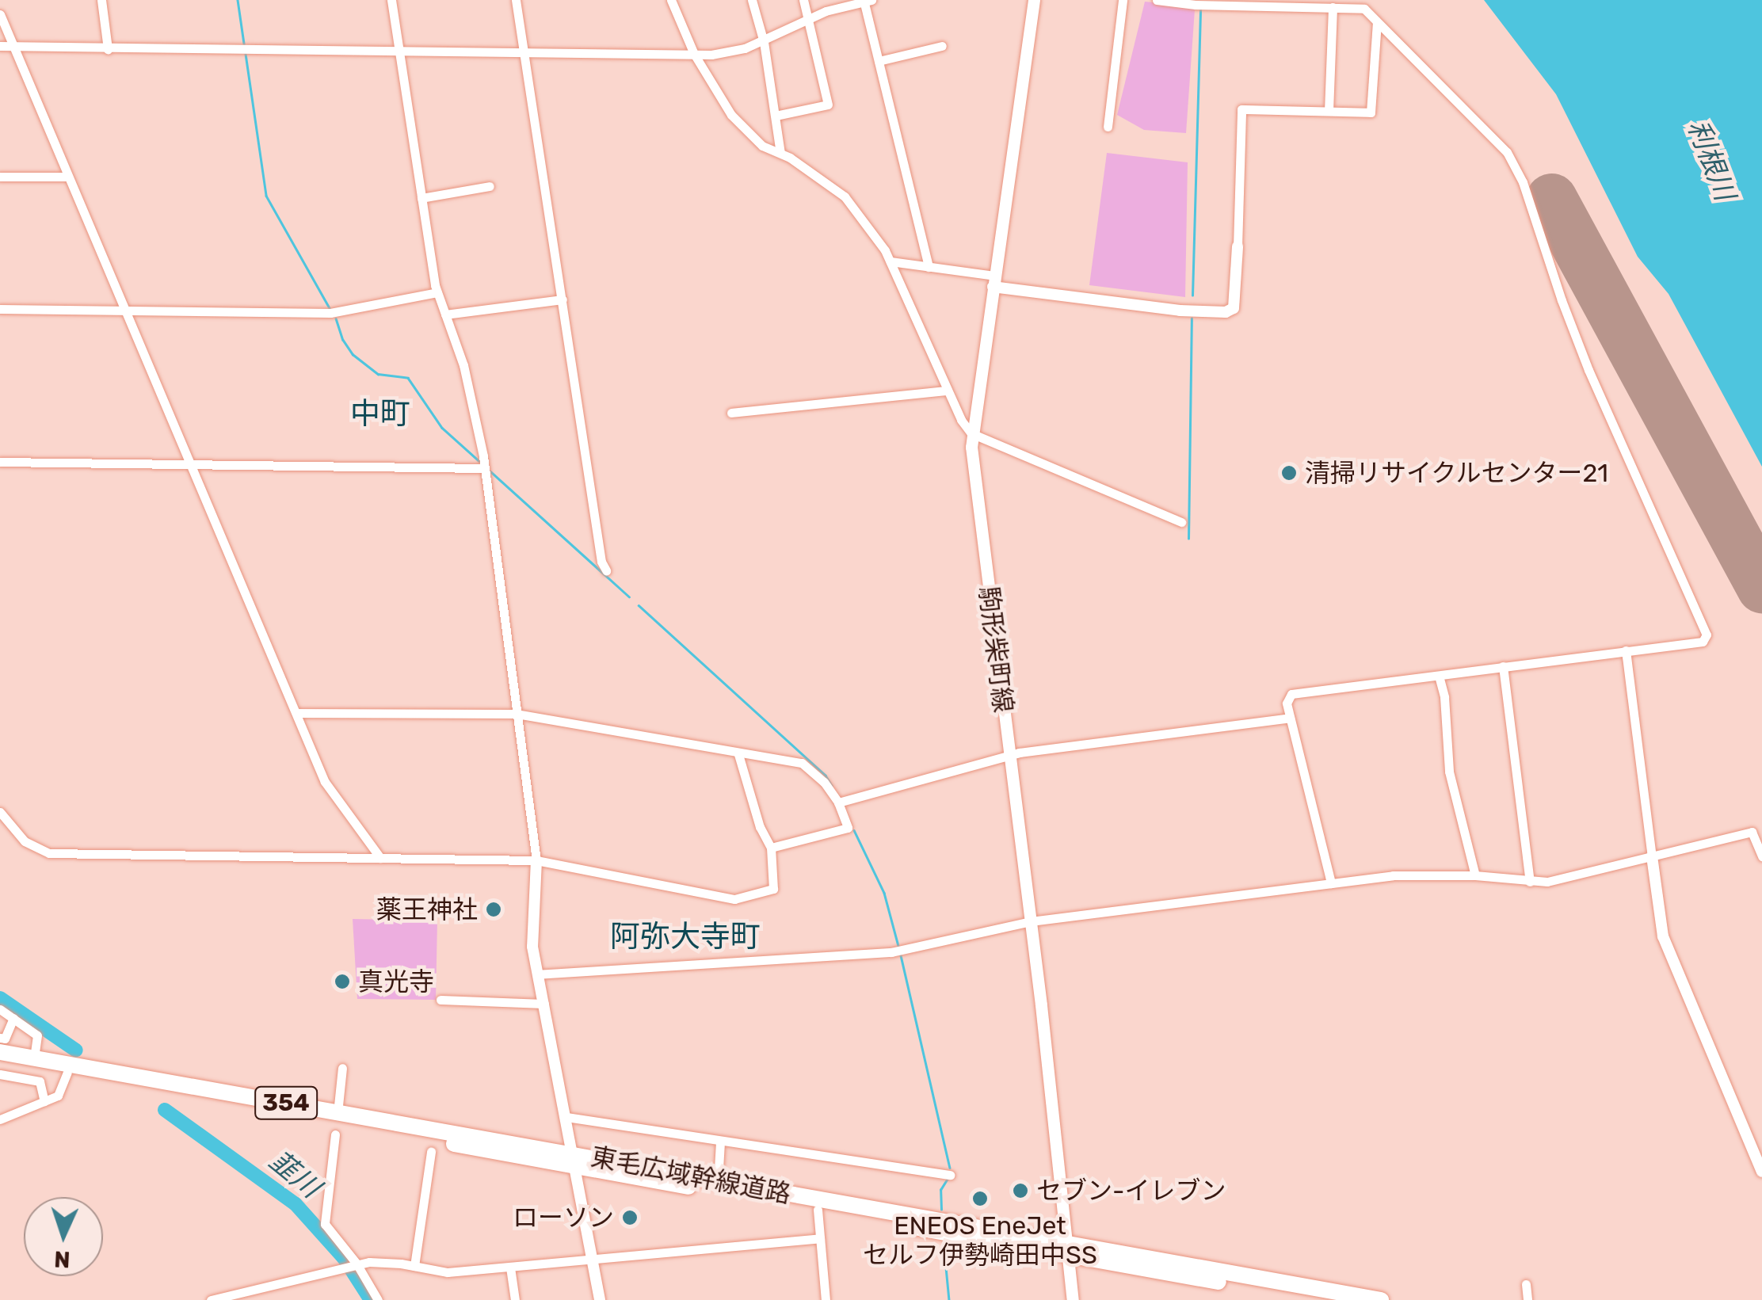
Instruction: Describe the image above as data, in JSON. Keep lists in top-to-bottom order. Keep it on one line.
{"streets":{"highway":["354","東毛広域幹線道路"],"main road":["駒形柴町線"]},"crossings":[["駒形柴町線","東毛広域幹線道路"]],"districts":["中町","阿弥大寺町"],"water":["利根川","韮川"],"places":["清掃リサイクルセンター21","薬王神社","真光寺","セブン-イレブン","ENEOS EneJet セルフ伊勢崎田中SS","ローソン"],"north":"bottom"}
